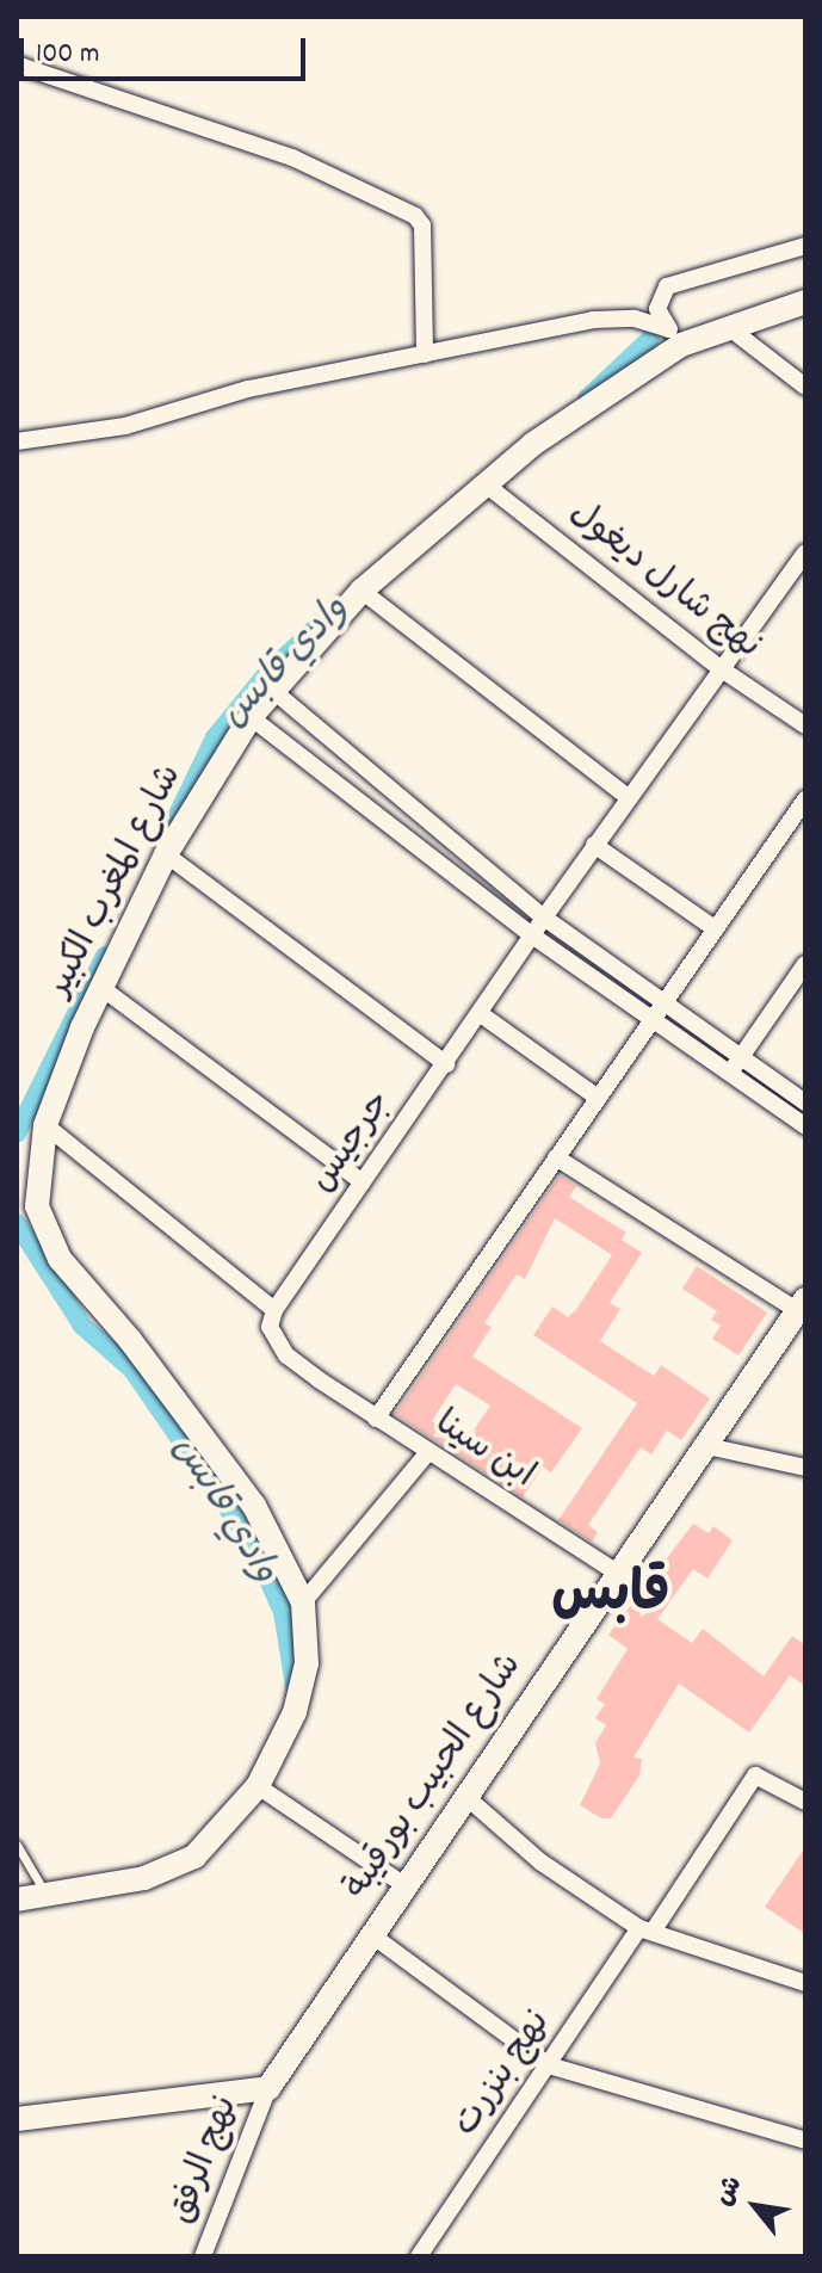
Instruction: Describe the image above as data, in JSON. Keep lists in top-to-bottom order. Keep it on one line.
{"streets":{"street":["نهج شارل ديغول","شارع المغرب الكبير","جرجيس","ابن سينا","شارع الحبيب بورقيبة","نهج بنزرت","نهج الرفق"]},"crossings":[["نهج شارل ديغول","شارع المغرب الكبير"],["نهج شارل ديغول","جرجيس"],["جرجيس","ابن سينا"],["ابن سينا","شارع الحبيب بورقيبة"],["شارع الحبيب بورقيبة","نهج الرفق"]],"districts":["قابس"],"water":["وادي قابس"],"scale_bar":"100 m","north":"top left"}
